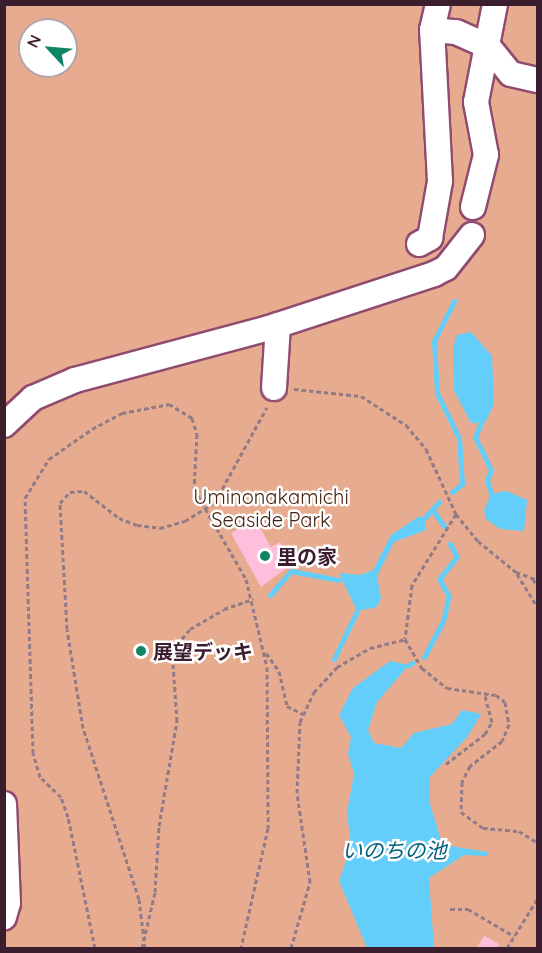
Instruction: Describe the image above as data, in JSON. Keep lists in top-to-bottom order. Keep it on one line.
{"water":["いのちの池"],"parks":["Uminonakamichi Seaside Park"],"places":["里の家","展望デッキ"],"north":"top left"}
